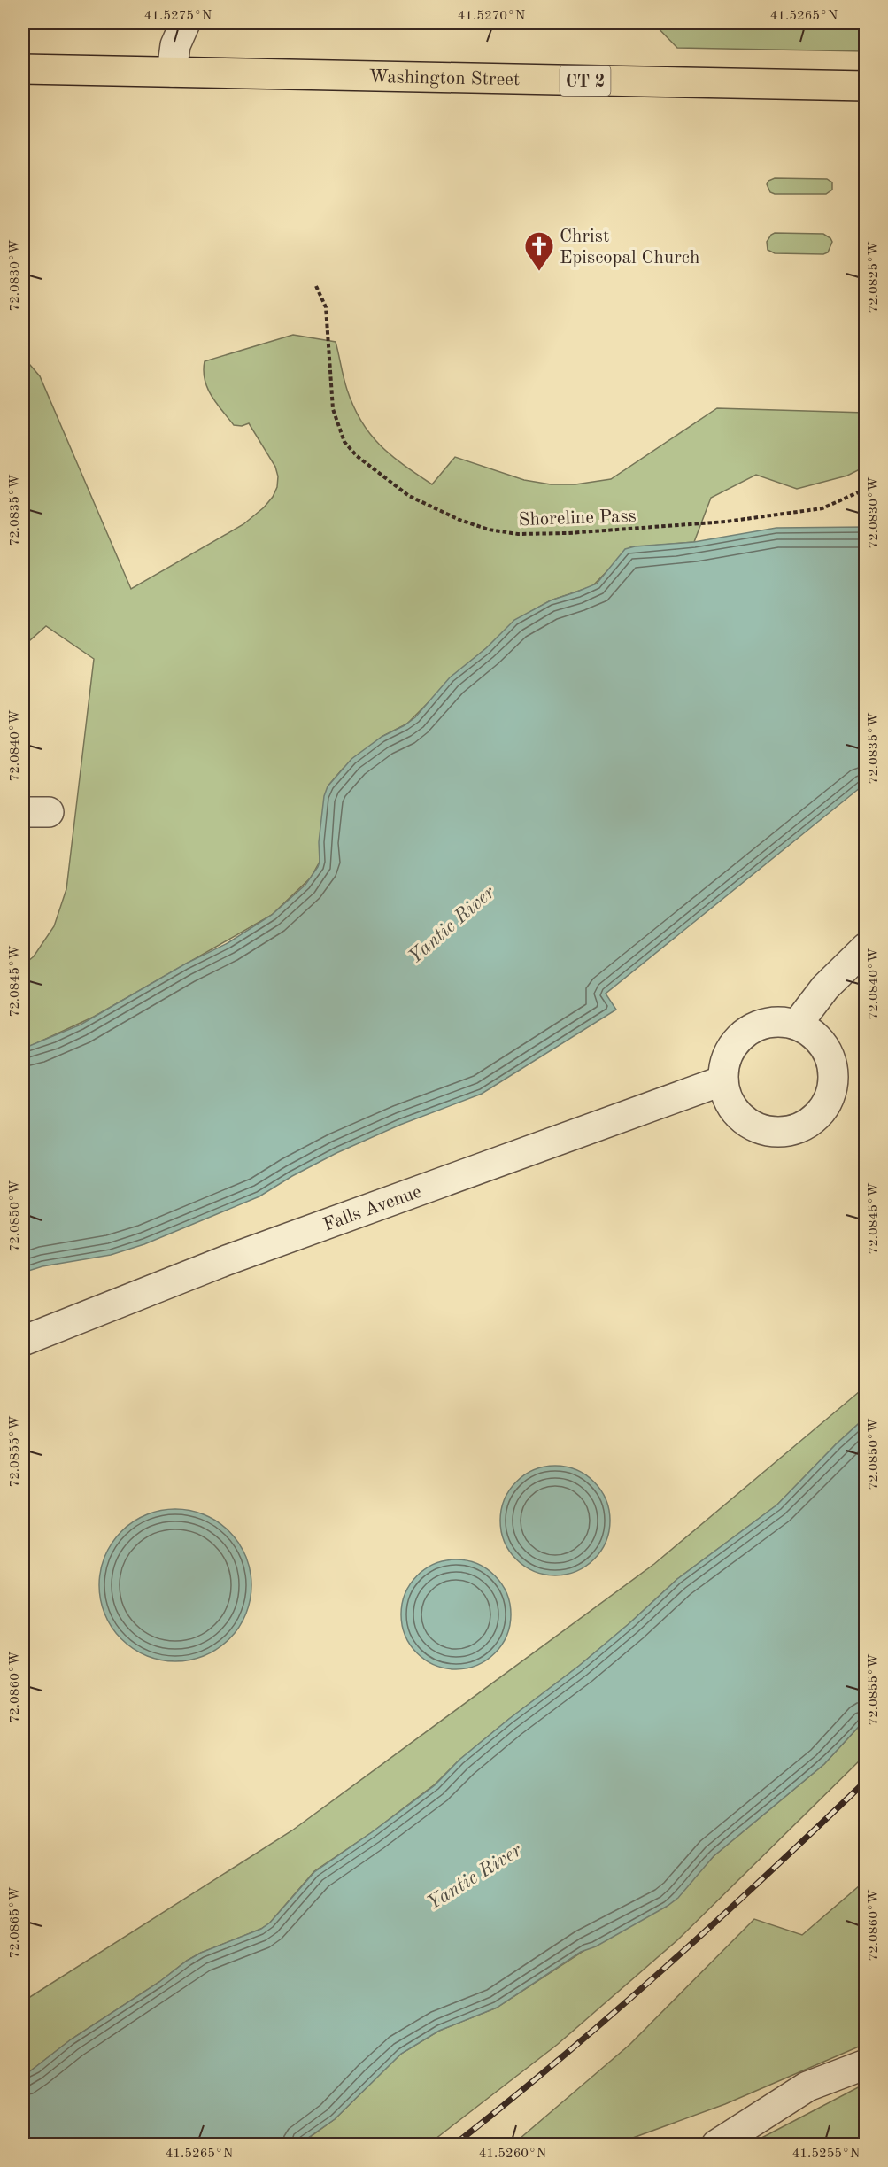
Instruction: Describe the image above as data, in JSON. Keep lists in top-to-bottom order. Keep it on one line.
{"streets":{"highway":["Washington Street","CT 2"],"street":["Falls Avenue"],"path":["Shoreline Pass"]},"water":["Yantic River"],"places":{"church":["Christ Episcopal Church"]},"coordinates":["41.5275°N","41.5270°N","41.5265°N","72.0830°W","72.0825°W","72.0835°W","72.0840°W","72.0845°W","72.0850°W","72.0855°W","72.0860°W","72.0865°W","41.5260°N","41.5255°N"]}
